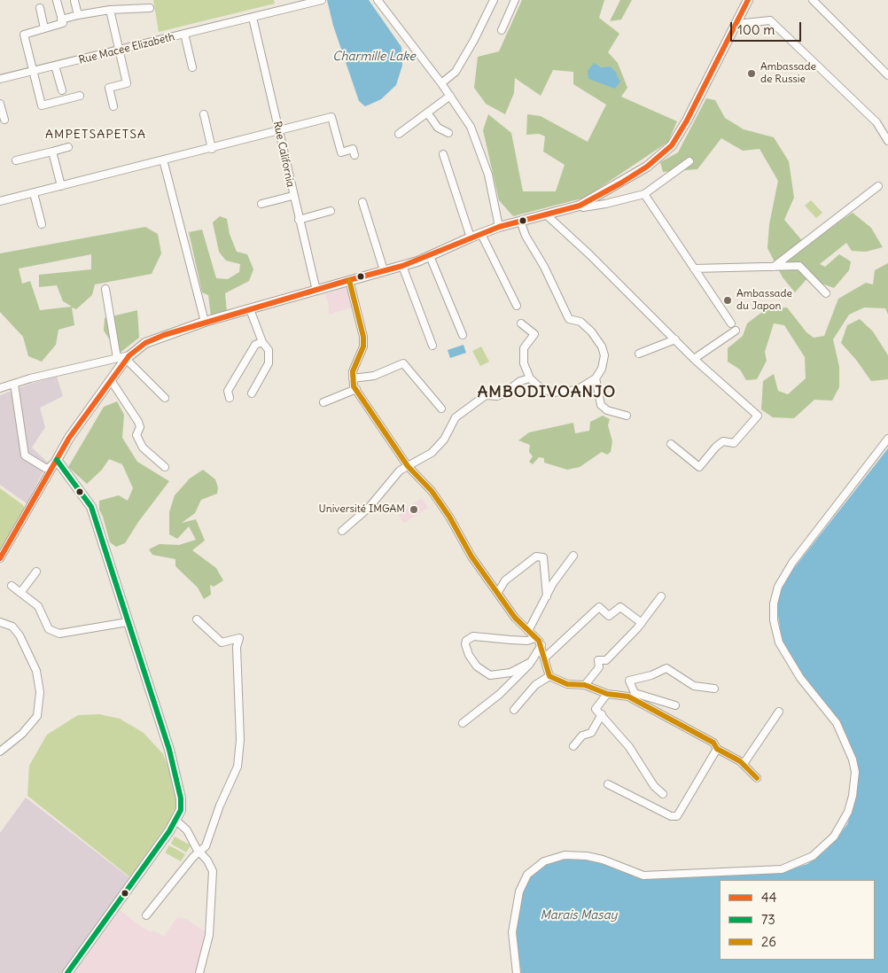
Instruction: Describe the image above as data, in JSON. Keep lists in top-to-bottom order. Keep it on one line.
{"streets":{"street":["Rue Macee Elizabeth","Rue California"]},"crossings":[["Rue Macee Elizabeth","Rue California"]],"districts":["AMPETSAPETSA","AMBODIVOANJO"],"water":["Charmille Lake","Marais Masay"],"places":["Ambassade de Russie","Ambassade du Japon","Université IMGAM"],"lines":["transit line 44","transit line 26","transit line 73"],"legend":["44","73","26"],"scale_bar":"100 m"}
